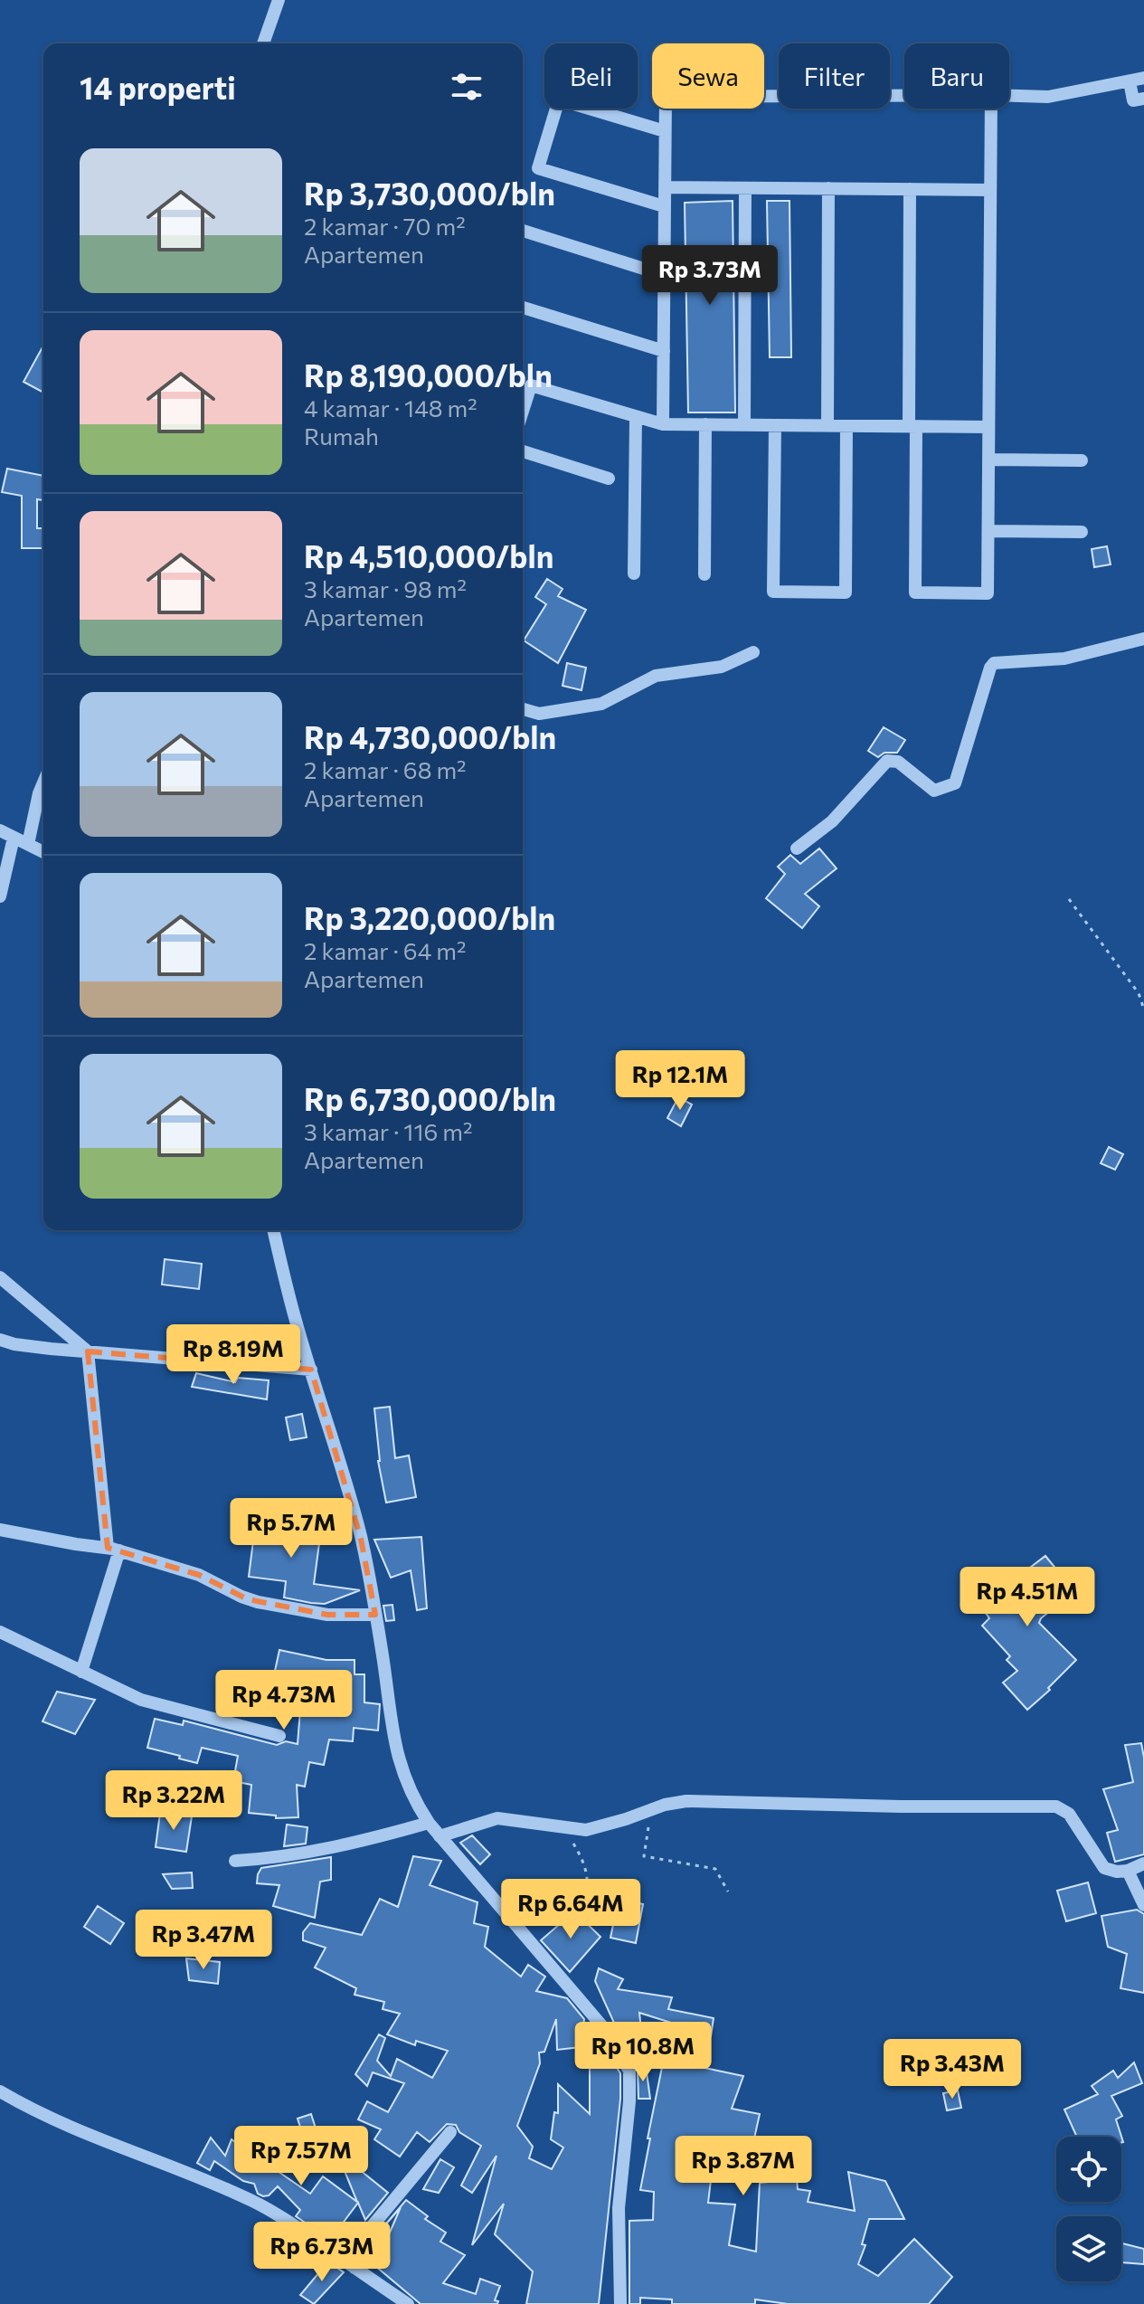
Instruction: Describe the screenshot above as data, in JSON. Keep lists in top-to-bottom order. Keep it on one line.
{"page":{"chip":["Beli","Sewa","Filter","Baru"],"heading":"14 properti","list":[{"name":"Rp 3,730,000/bln","note":"2 kamar · 70 m² · Apartemen"},{"name":"Rp 8,190,000/bln","note":"4 kamar · 148 m² · Rumah"},{"name":"Rp 4,510,000/bln","note":"3 kamar · 98 m² · Apartemen"},{"name":"Rp 4,730,000/bln","note":"2 kamar · 68 m² · Apartemen"},{"name":"Rp 3,220,000/bln","note":"2 kamar · 64 m² · Apartemen"},{"name":"Rp 6,730,000/bln","note":"3 kamar · 116 m² · Apartemen"}],"price":["Rp 3.73M","Rp 12.1M","Rp 8.19M","Rp 5.7M","Rp 4.51M","Rp 4.73M","Rp 3.22M","Rp 6.64M","Rp 3.47M","Rp 10.8M","Rp 3.43M","Rp 7.57M","Rp 3.87M","Rp 6.73M"]}}
